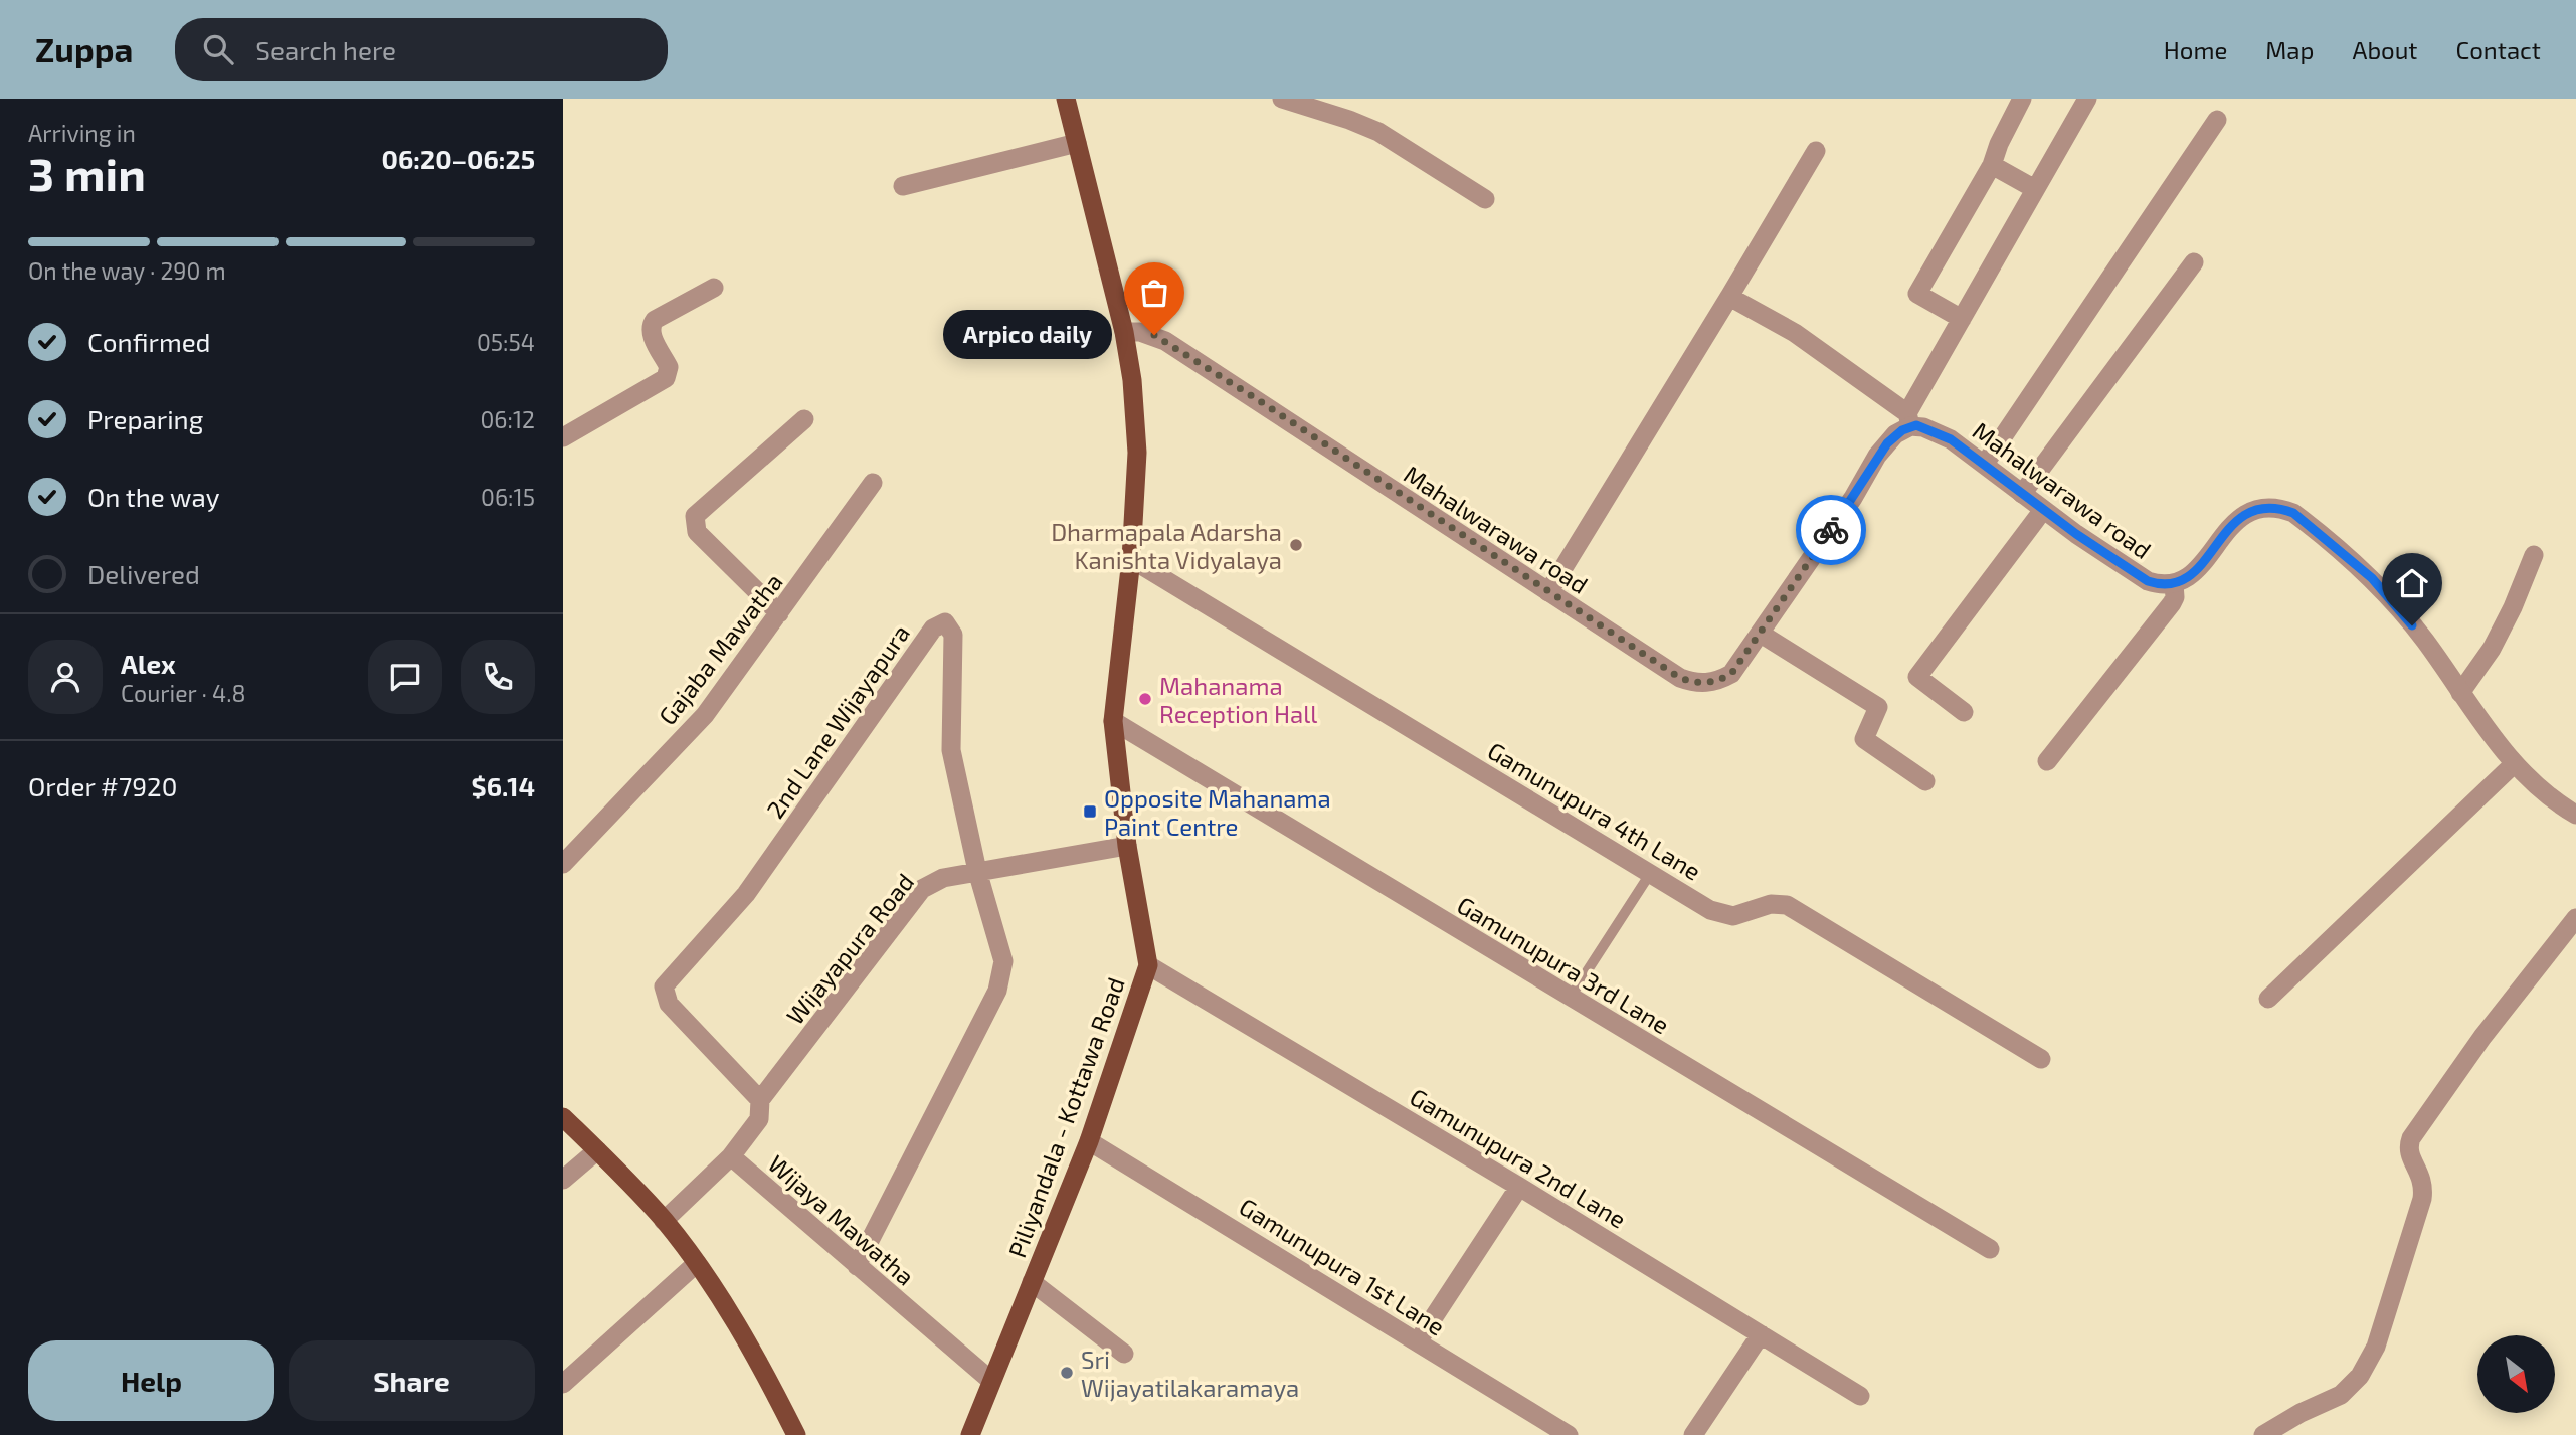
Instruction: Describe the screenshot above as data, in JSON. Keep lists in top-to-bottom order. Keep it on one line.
{"streets":{"main road":["Piliyandala - Kottawa Road"],"street":["Mahalwarawa road","Gajaba Mawatha","2nd Lane Wijayapura","Gamunupura 4th Lane","Wijayapura Road","Gamunupura 3rd Lane","Gamunupura 2nd Lane","Wijaya Mawatha","Gamunupura 1st Lane"]},"crossings":[["Mahalwarawa road","Piliyandala - Kottawa Road"],["2nd Lane Wijayapura","Wijayapura Road"],["2nd Lane Wijayapura","Wijaya Mawatha"],["Gamunupura 4th Lane","Piliyandala - Kottawa Road"],["Wijayapura Road","Piliyandala - Kottawa Road"],["Gamunupura 3rd Lane","Piliyandala - Kottawa Road"],["Piliyandala - Kottawa Road","Gamunupura 2nd Lane"],["Piliyandala - Kottawa Road","Wijaya Mawatha"],["Piliyandala - Kottawa Road","Gamunupura 1st Lane"]],"places":{"other":["Arpico daily","Dharmapala Adarsha Kanishta Vidyalaya","Mahanama Reception Hall","Sri Wijayatilakaramaya"],"transit":["Opposite Mahanama Paint Centre"]},"north":"bottom right","page":{"header":"Zuppa","search":"Search here","nav":["Home","Map","About","Contact"],"heading":["3 min","Arriving in","06:20–06:25"],"panel":["Alex","Courier · 4.8","Order #7920","$6.14"],"bar":"On the way · 290 m","list":[["Confirmed","05:54"],["Preparing","06:12"],["On the way","06:15"],"Delivered"],"bubble":"Arpico daily","buttons":["Help","Share"]}}
